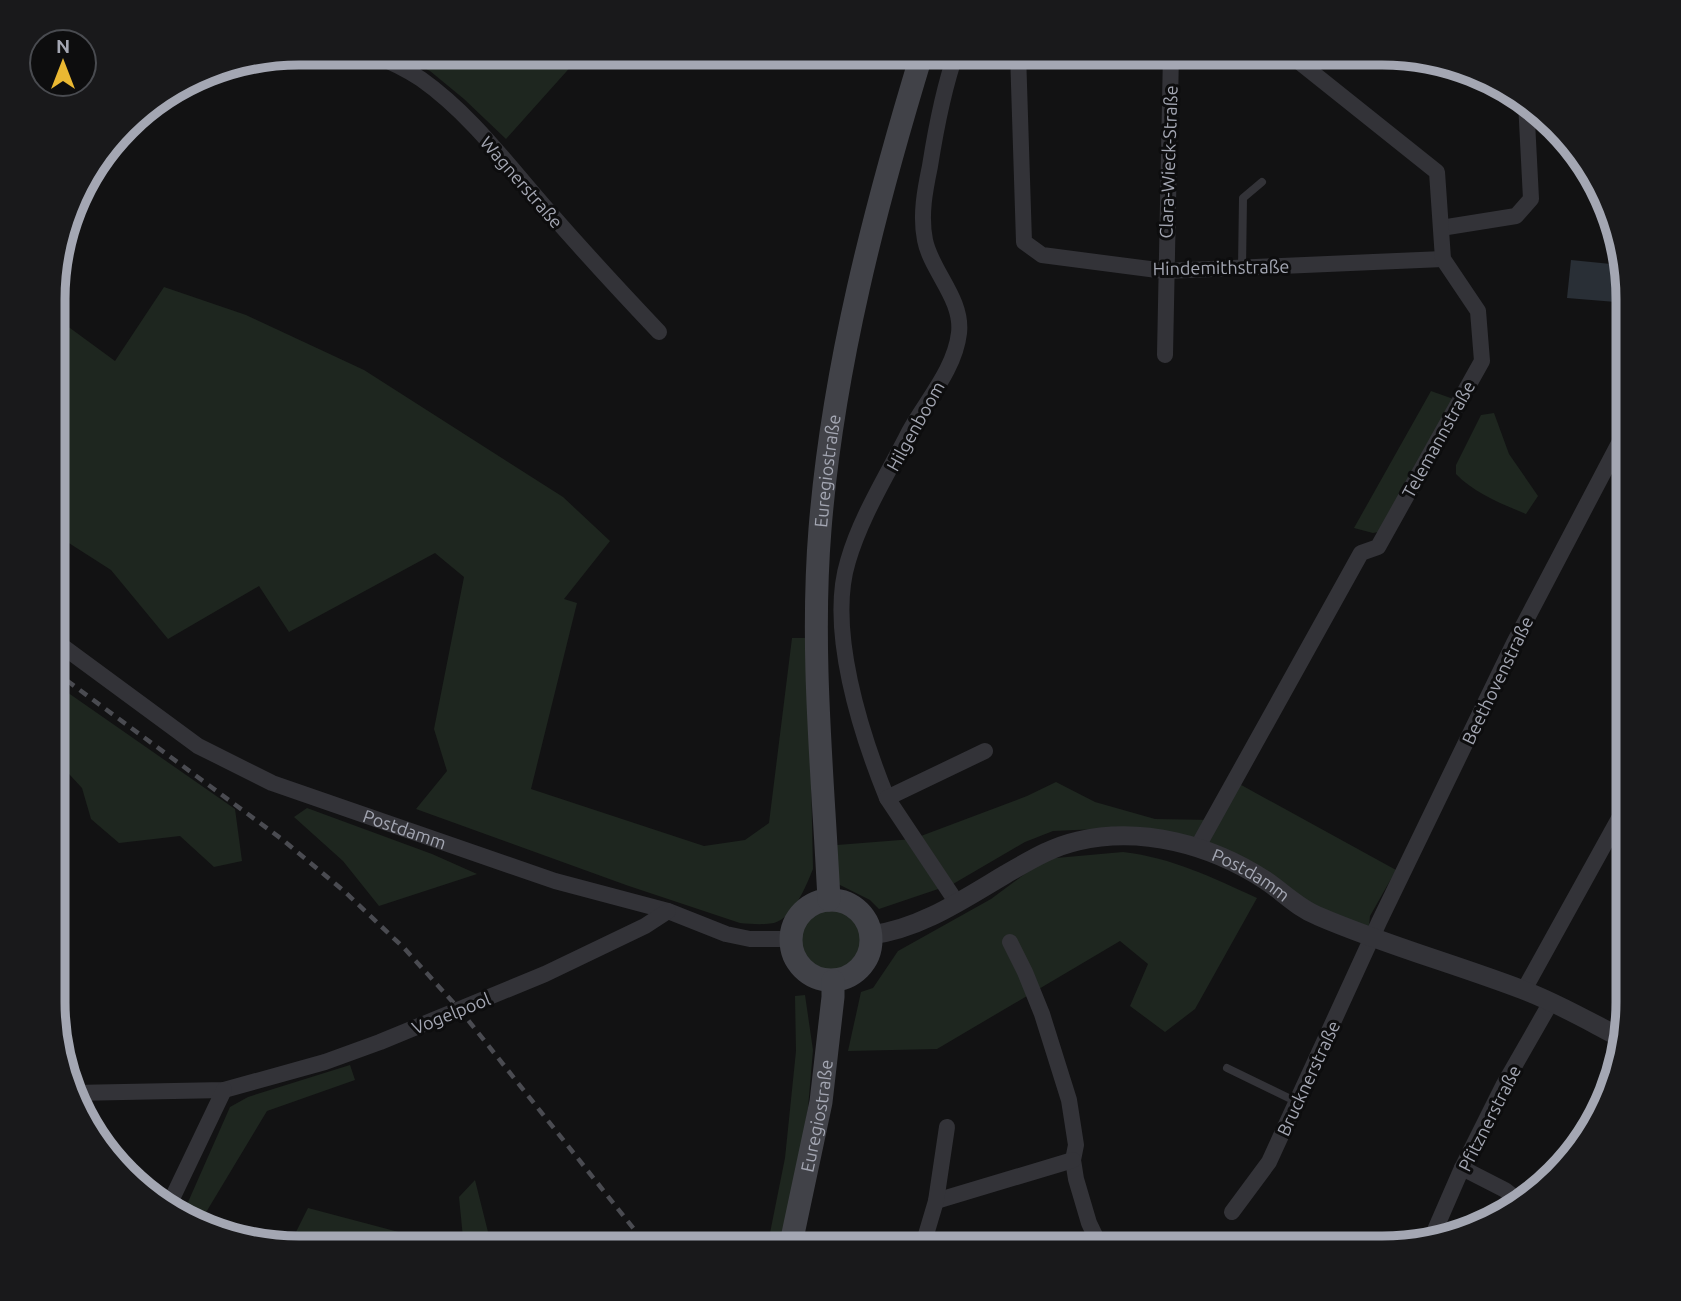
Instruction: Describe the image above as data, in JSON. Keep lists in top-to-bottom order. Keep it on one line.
{"streets":{"main road":["Euregiostraße"],"street":["Clara-Wieck-Straße","Wagnerstraße","Hindemithstraße","Hilgenboom","Telemannstraße","Beethovenstraße","Postdamm","Vogelpool","Brucknerstraße","Pfitznerstraße"]},"crossings":[["Clara-Wieck-Straße","Hindemithstraße"],["Hindemithstraße","Telemannstraße"],["Hilgenboom","Postdamm"],["Telemannstraße","Postdamm"],["Euregiostraße","Postdamm"],["Beethovenstraße","Postdamm"],["Beethovenstraße","Brucknerstraße"],["Postdamm","Vogelpool"],["Postdamm","Brucknerstraße"],["Postdamm","Pfitznerstraße"]],"north":"top"}
